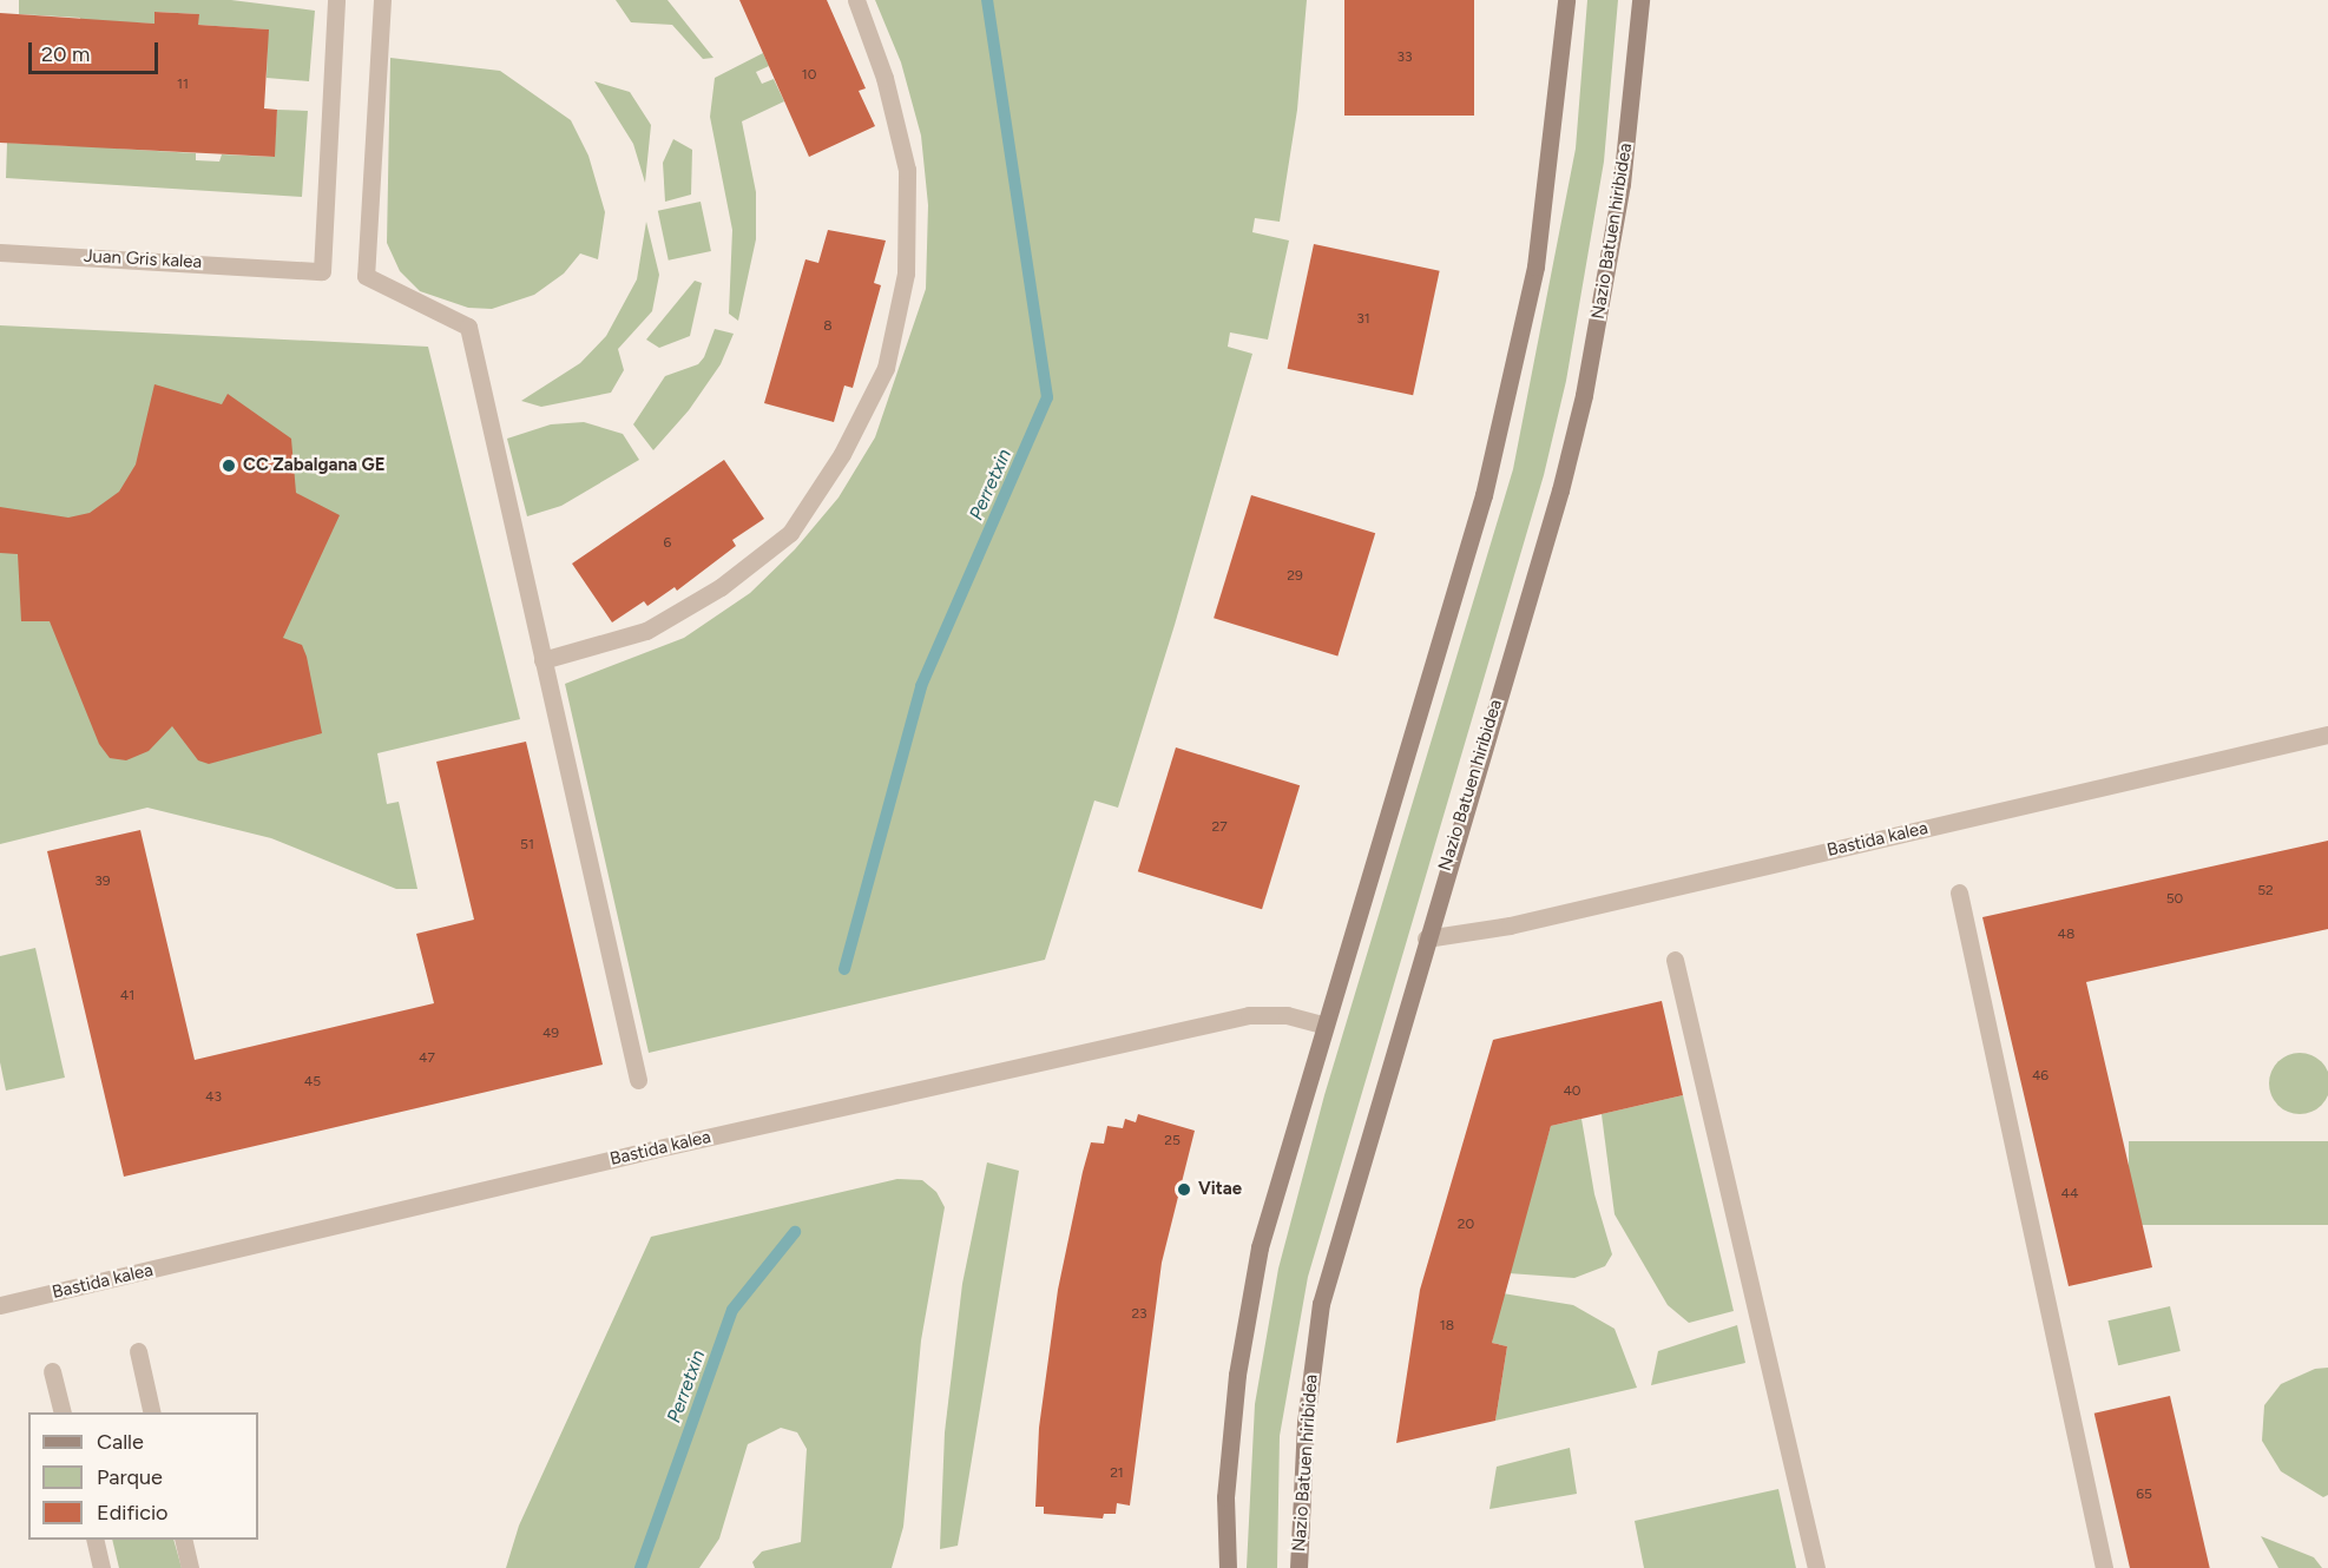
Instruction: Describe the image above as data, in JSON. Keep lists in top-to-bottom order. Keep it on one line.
{"streets":{"main road":["Nazio Batuen hiribidea"],"street":["Juan Gris kalea","Bastida kalea"]},"crossings":[["Nazio Batuen hiribidea","Bastida kalea"]],"water":["Perretxin"],"places":["CC Zabalgana GE","Vitae"],"house_numbers":["33","10","11","31","8","6","29","27","51","39","52","50","48","41","49","47","46","45","40","43","25","44","20","23","18","21","65"],"legend":["Calle","Parque","Edificio"],"scale_bar":"20 m"}
